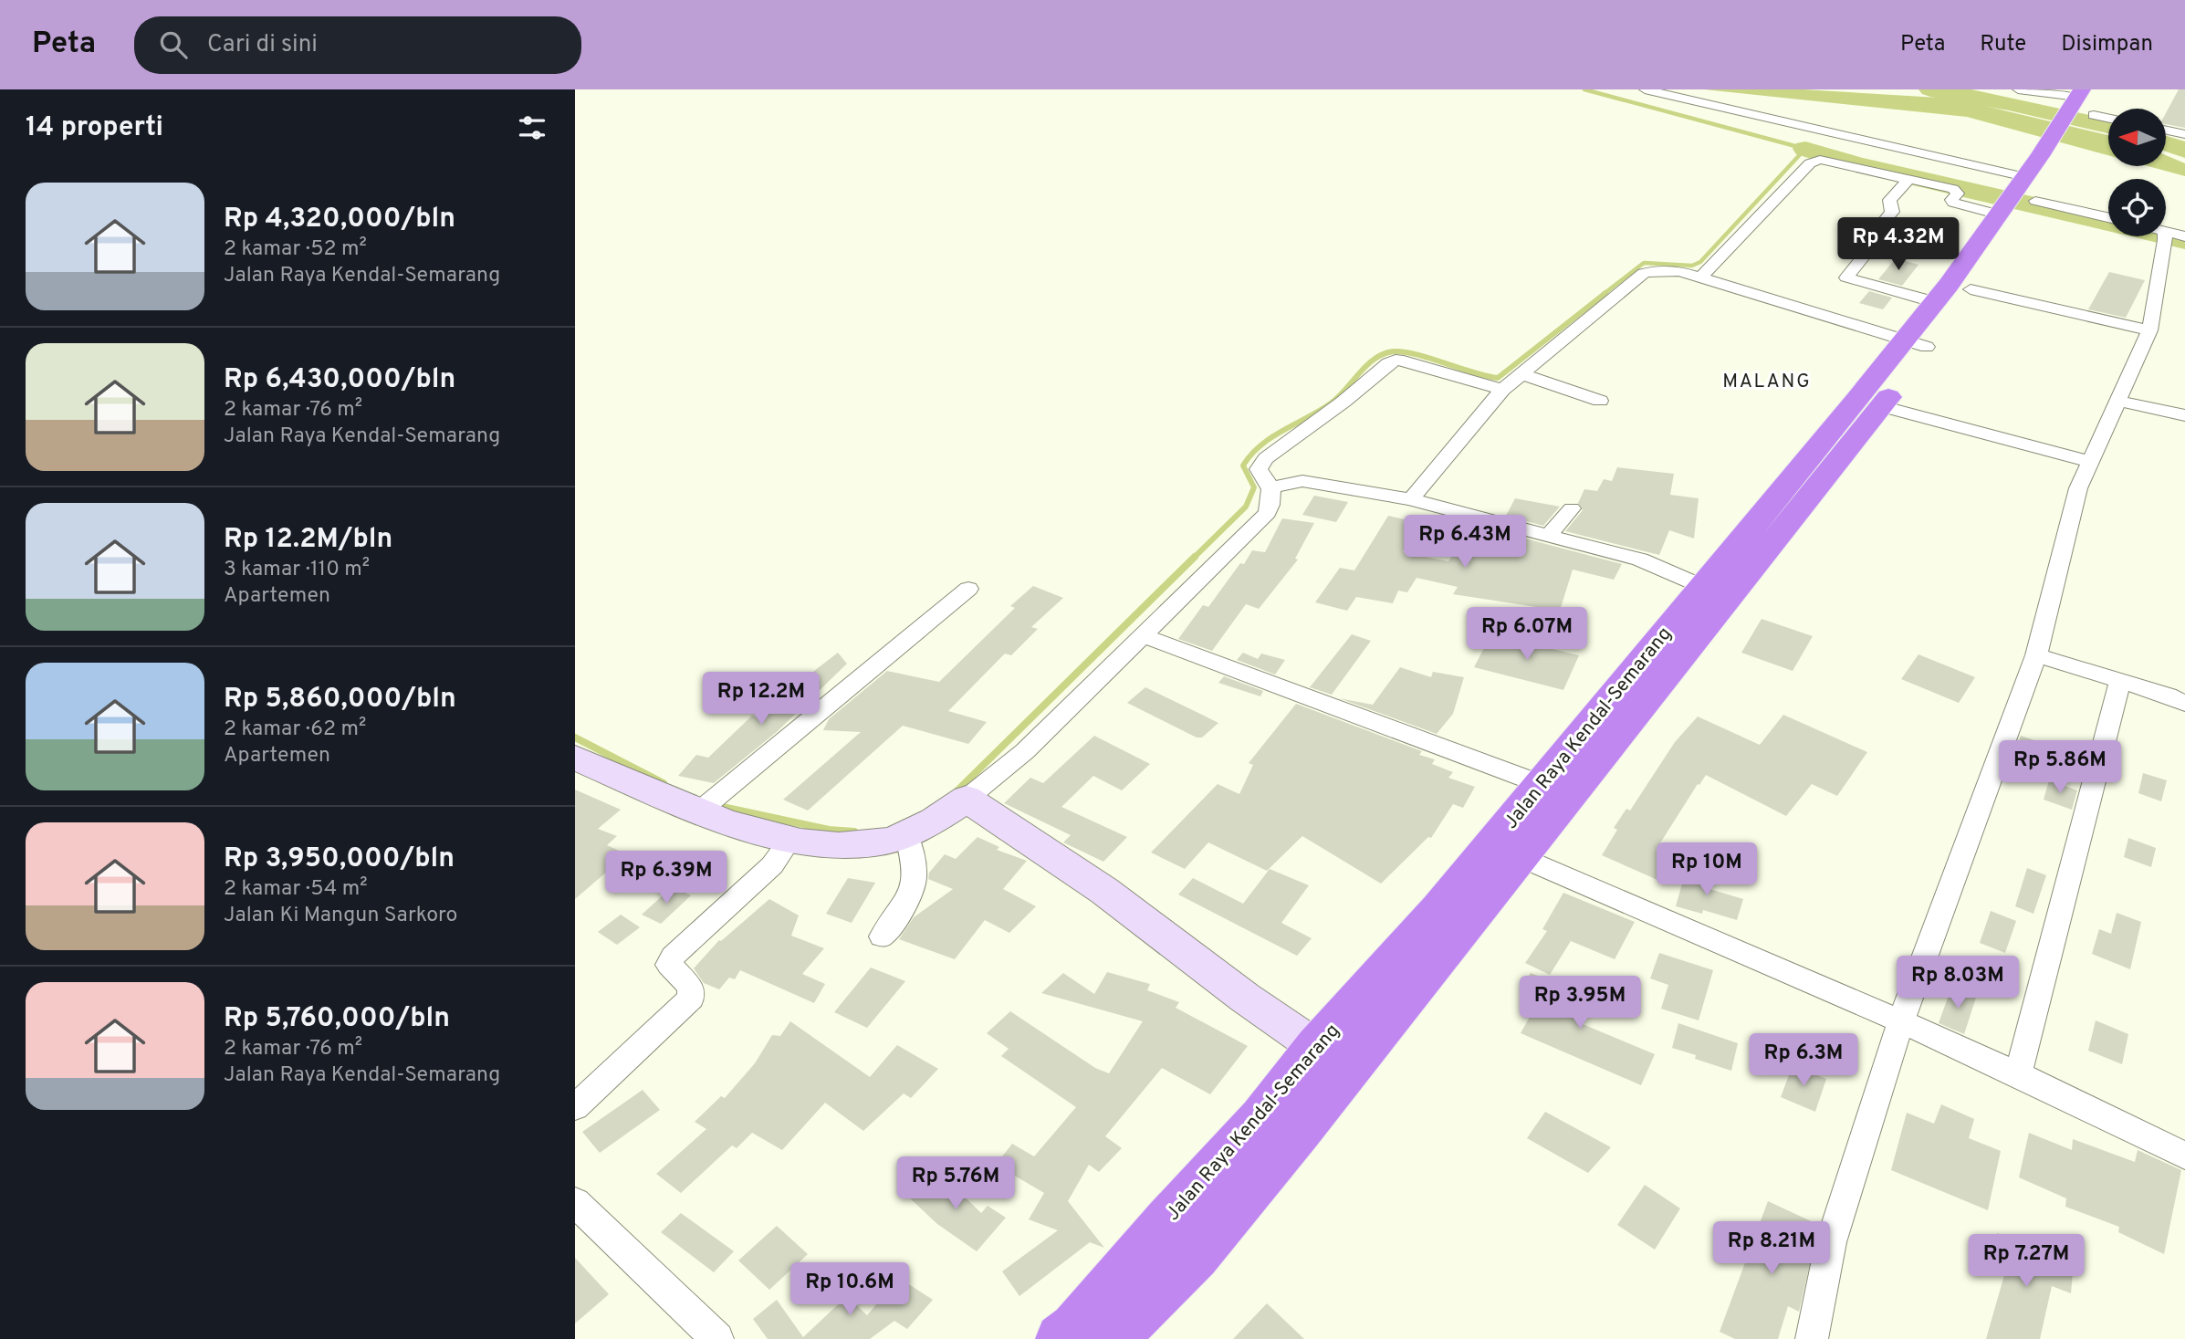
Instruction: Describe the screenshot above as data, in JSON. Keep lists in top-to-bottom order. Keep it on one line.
{"streets":{"highway":["Jalan Raya Kendal-Semarang"]},"districts":["MALANG"],"north":"left","page":{"header":"Peta","search":"Cari di sini","nav":["Peta","Rute","Disimpan"],"heading":"14 properti","list":[{"name":"Rp 4,320,000/bln","note":"2 kamar · 52 m² · Jalan Raya Kendal-Semarang"},{"name":"Rp 6,430,000/bln","note":"2 kamar · 76 m² · Jalan Raya Kendal-Semarang"},{"name":"Rp 12.2M/bln","note":"3 kamar · 110 m² · Apartemen"},{"name":"Rp 5,860,000/bln","note":"2 kamar · 62 m² · Apartemen"},{"name":"Rp 3,950,000/bln","note":"2 kamar · 54 m² · Jalan Ki Mangun Sarkoro"},{"name":"Rp 5,760,000/bln","note":"2 kamar · 76 m² · Jalan Raya Kendal-Semarang"}],"price":["Rp 4.32M","Rp 6.43M","Rp 6.07M","Rp 12.2M","Rp 5.86M","Rp 10M","Rp 6.39M","Rp 8.03M","Rp 3.95M","Rp 6.3M","Rp 5.76M","Rp 8.21M","Rp 7.27M","Rp 10.6M"]}}
